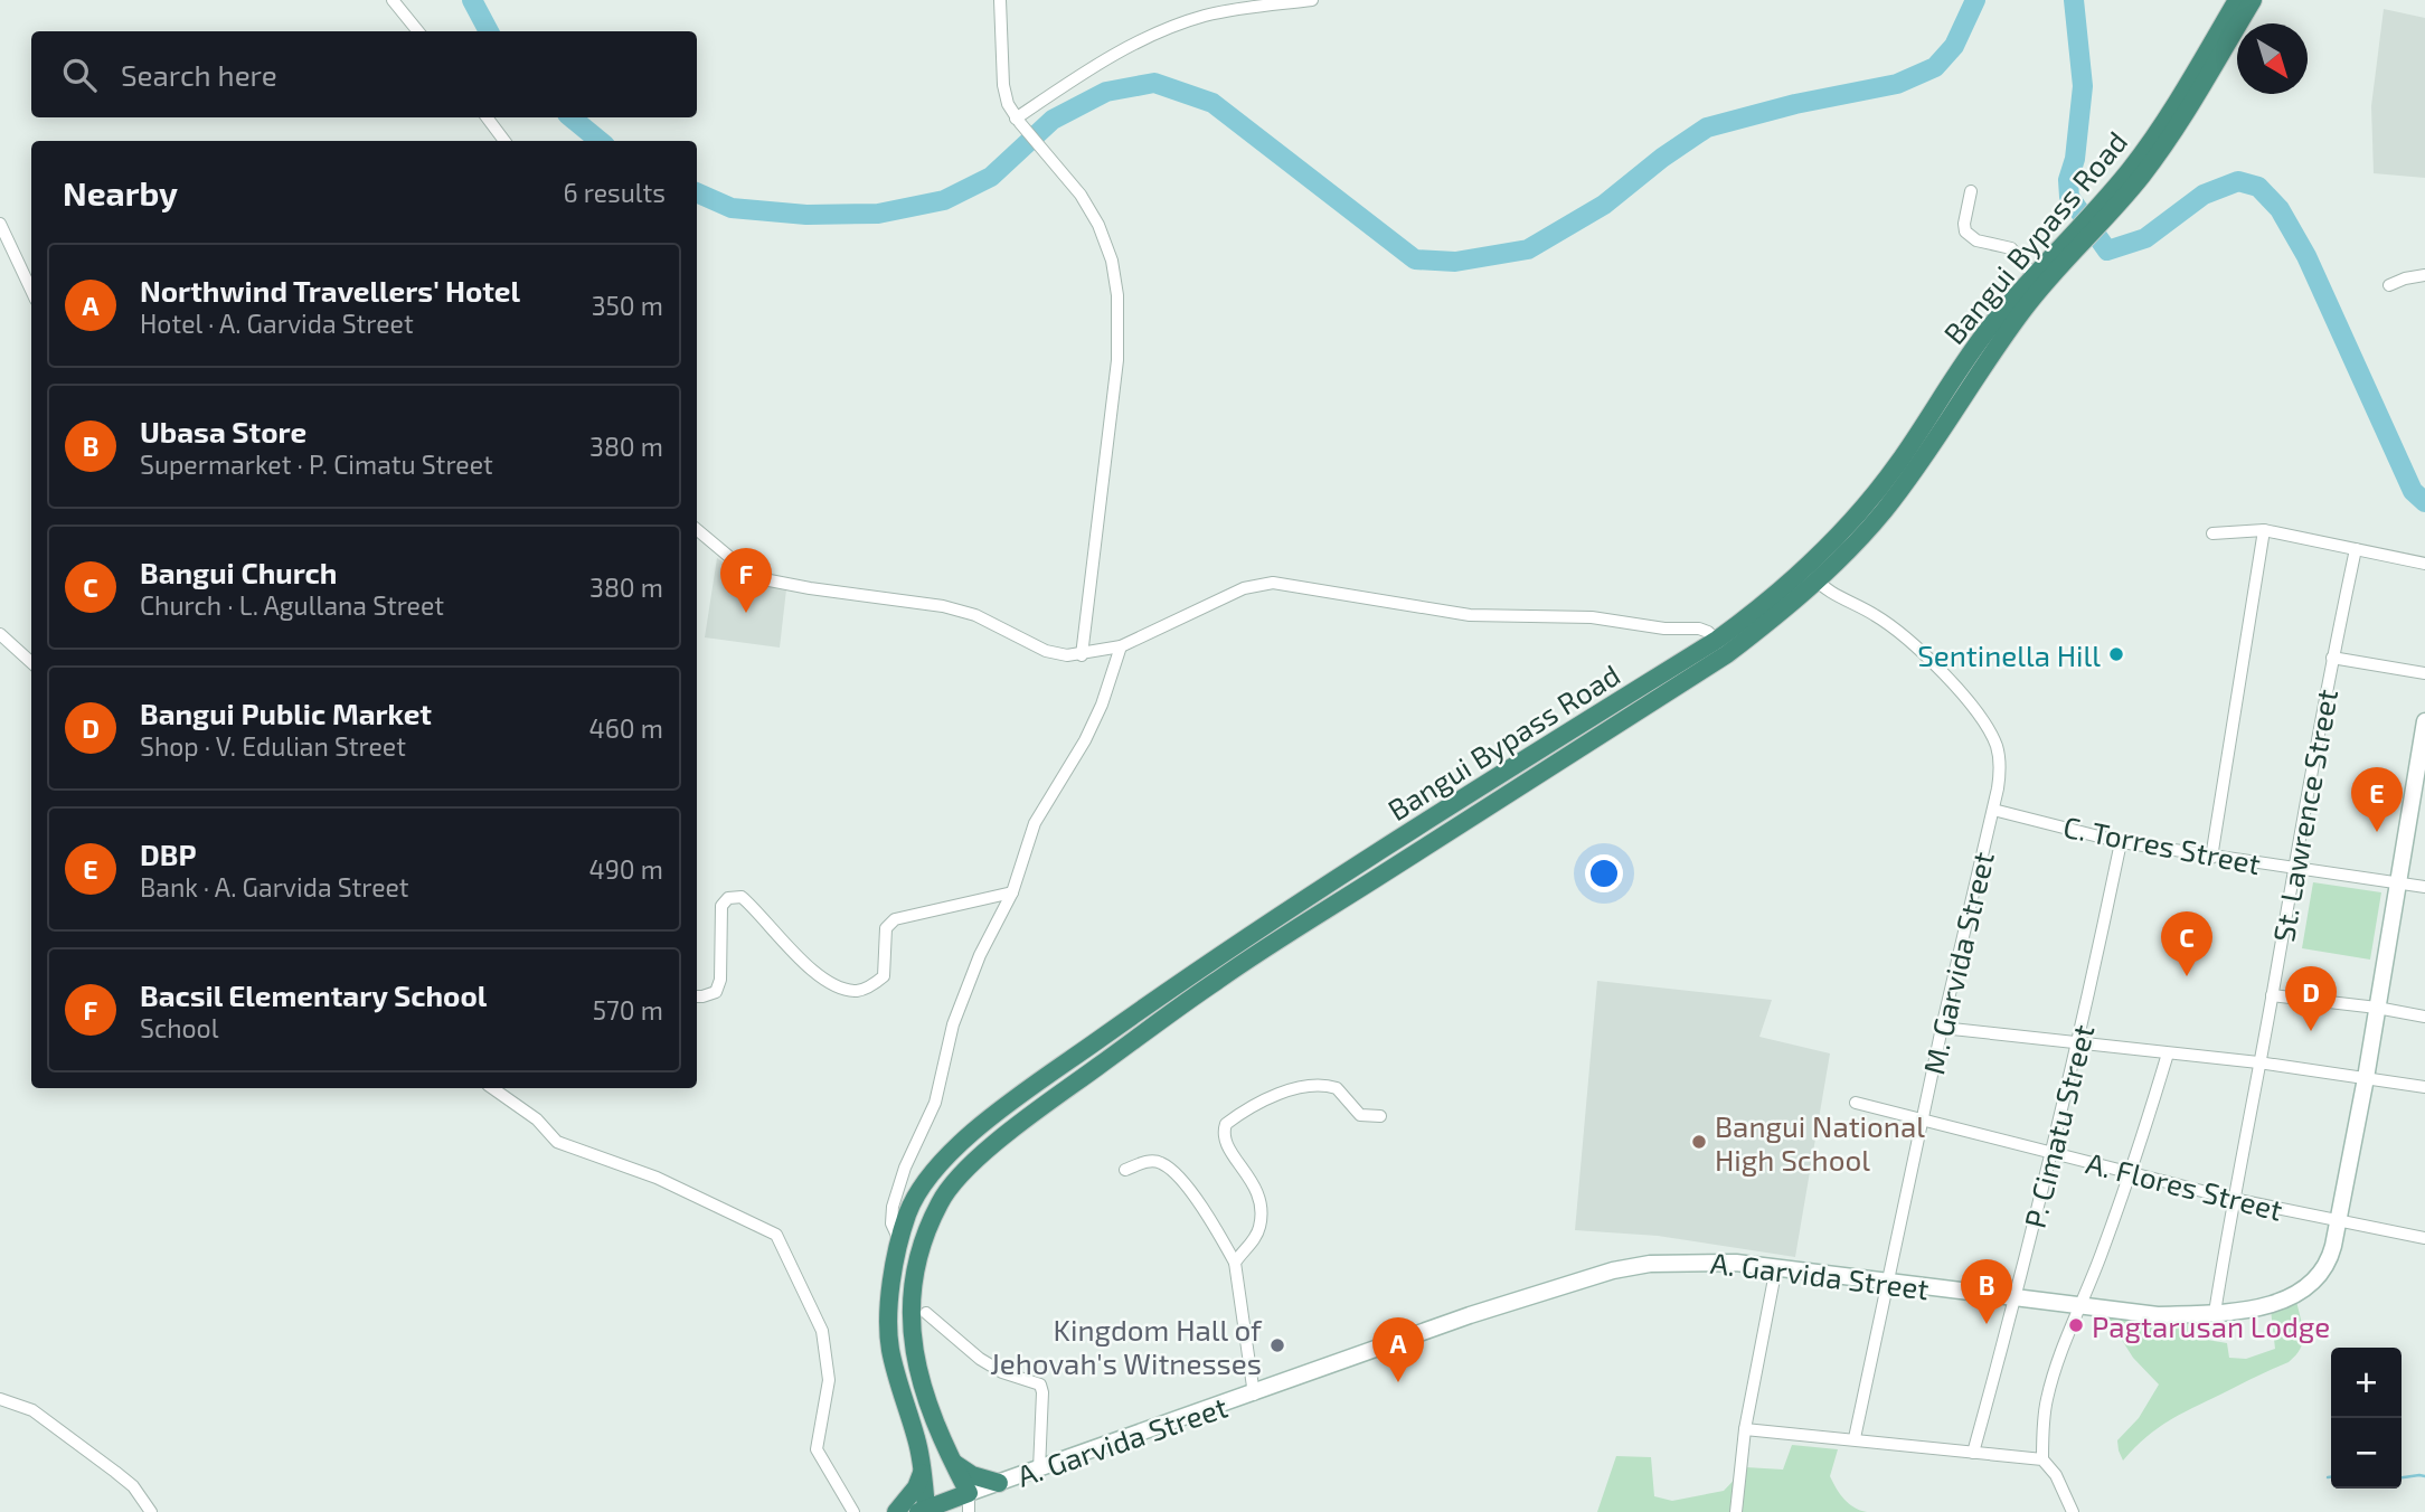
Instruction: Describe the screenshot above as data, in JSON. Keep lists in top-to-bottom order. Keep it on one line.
{"streets":{"highway":["Bangui Bypass Road"],"main road":["A. Garvida Street"],"street":["St. Lawrence Street","C. Torres Street","M. Garvida Street","P. Cimatu Street","A. Flores Street"]},"crossings":[["Bangui Bypass Road","M. Garvida Street"],["Bangui Bypass Road","A. Garvida Street"],["St. Lawrence Street","C. Torres Street"],["St. Lawrence Street","A. Flores Street"],["St. Lawrence Street","A. Garvida Street"],["C. Torres Street","M. Garvida Street"],["C. Torres Street","P. Cimatu Street"],["C. Torres Street","A. Garvida Street"],["M. Garvida Street","A. Flores Street"],["M. Garvida Street","A. Garvida Street"],["P. Cimatu Street","A. Flores Street"],["P. Cimatu Street","A. Garvida Street"],["A. Flores Street","A. Garvida Street"]],"places":["Sentinella Hill","Bangui National High School","Pagtarusan Lodge","Kingdom Hall of Jehovah's Witnesses"],"north":"bottom right","page":{"search":"Search here","heading":["Nearby","6 results"],"list":[{"mark":"A","name":"Northwind Travellers' Hotel","note":"Hotel · A. Garvida Street","value":"350 m"},{"mark":"B","name":"Ubasa Store","note":"Supermarket · P. Cimatu Street","value":"380 m"},{"mark":"C","name":"Bangui Church","note":"Church · L. Agullana Street","value":"380 m"},{"mark":"D","name":"Bangui Public Market","note":"Shop · V. Edulian Street","value":"460 m"},{"mark":"E","name":"DBP","note":"Bank · A. Garvida Street","value":"490 m"},{"mark":"F","name":"Bacsil Elementary School","note":"School","value":"570 m"}],"pins":["F","E","C","D","B","A"],"map_buttons":["+","−"]}}
